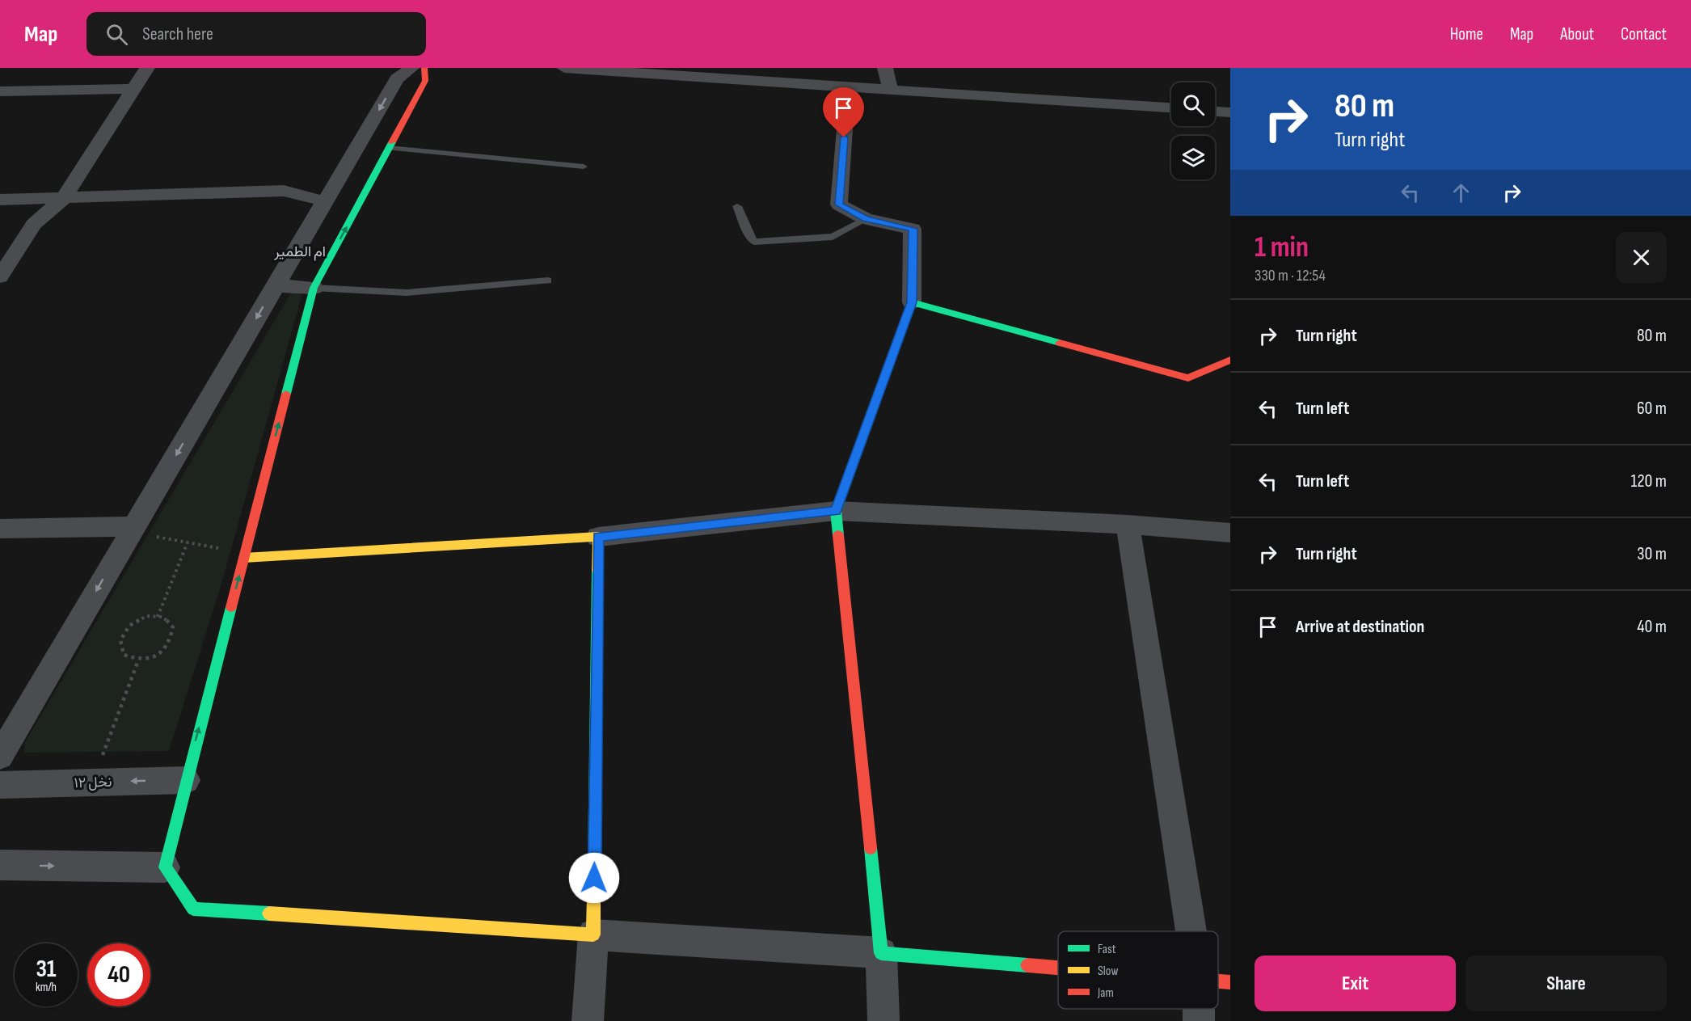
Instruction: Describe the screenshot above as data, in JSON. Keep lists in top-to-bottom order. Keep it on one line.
{"streets":{"street":["نخل ۱۲"]},"districts":["ام الطمیر"],"legend":["Fast","Slow","Jam"],"page":{"header":"Map","search":"Search here","nav":["Home","Map","About","Contact"],"turn":["80 m","Turn right"],"heading":["1 min","330 m · 12:54"],"list":[{"name":"Turn right","value":"80 m"},{"name":"Turn left","value":"60 m"},{"name":"Turn left","value":"120 m"},{"name":"Turn right","value":"30 m"},{"name":"Arrive at destination","value":"40 m"}],"speed":"31 km/h","limit":"40","buttons":["Exit","Share"]}}
